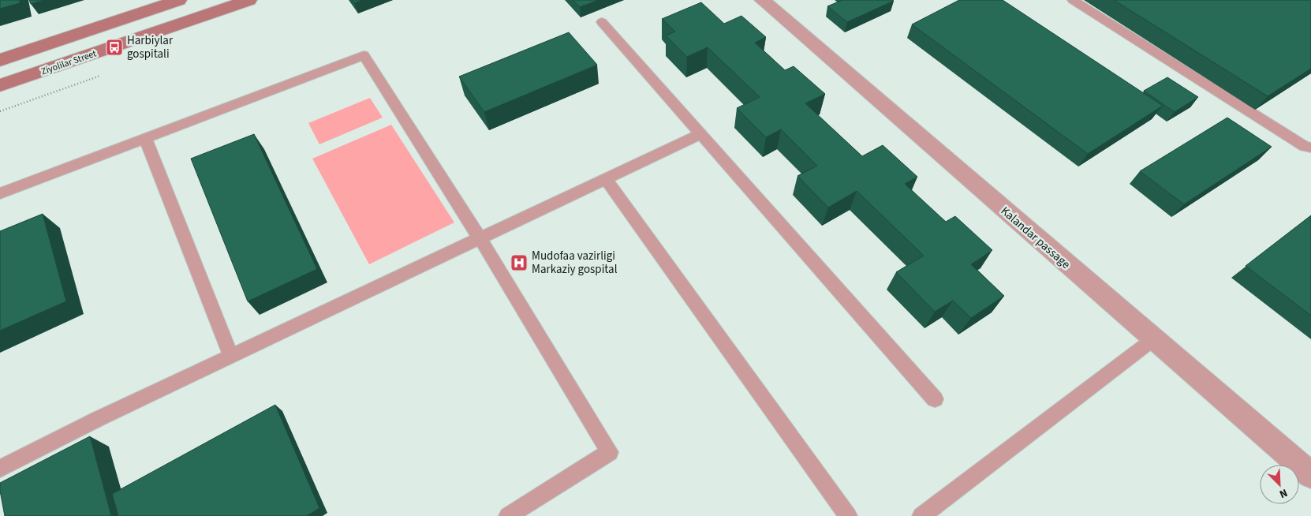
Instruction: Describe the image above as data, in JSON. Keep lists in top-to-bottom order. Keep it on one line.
{"streets":{"main road":["Ziyolilar Street"],"street":["Kalandar passage"]},"places":{"bus stop":["Harbiylar gospitali"],"hospital":["Mudofaa vazirligi Markaziy gospital"]},"north":"bottom right"}
